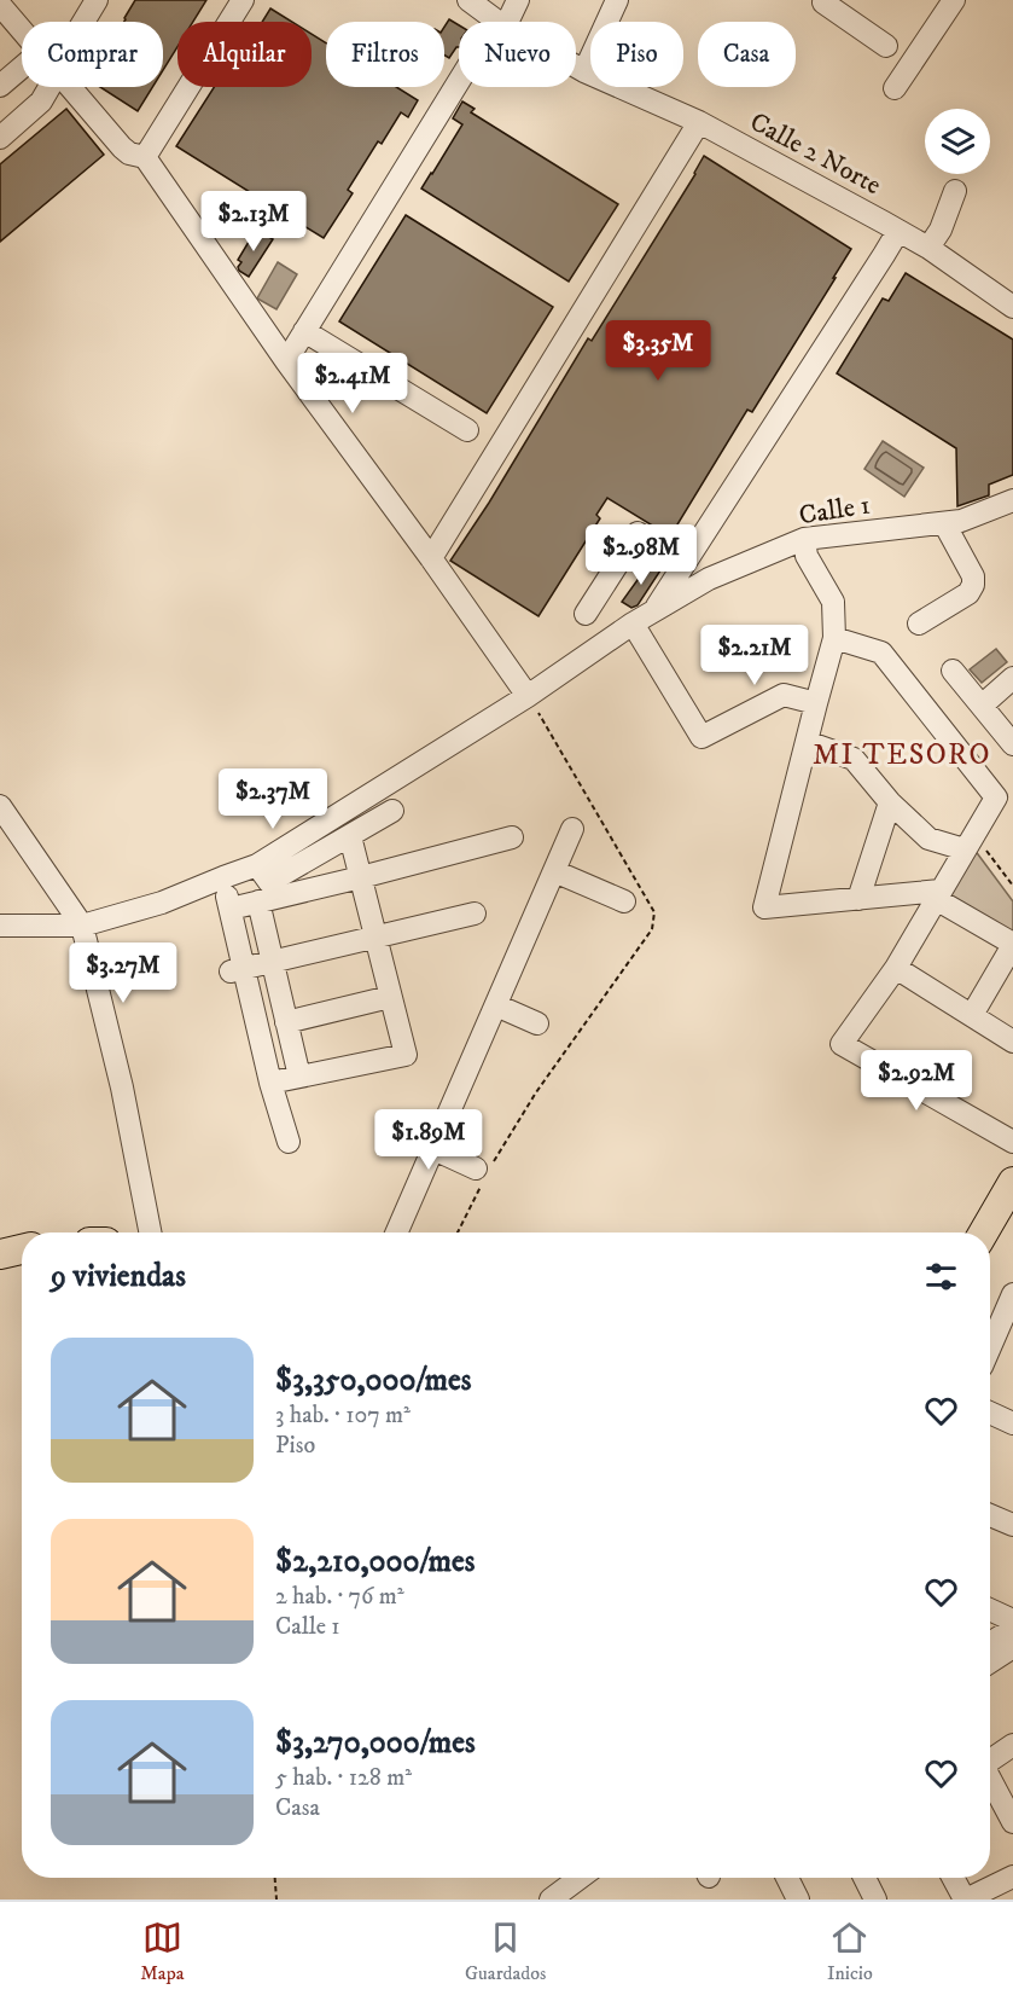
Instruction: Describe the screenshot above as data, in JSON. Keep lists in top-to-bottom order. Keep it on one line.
{"streets":{"street":["Calle 2 Norte","Calle 1"]},"districts":["MI TESORO"],"page":{"chip":["Comprar","Alquilar","Filtros","Nuevo","Piso","Casa"],"price":["$2.13M","$3.35M","$2.41M","$2.98M","$2.21M","$2.37M","$3.27M","$2.92M","$1.89M"],"heading":"9 viviendas","list":[{"name":"$3,350,000/mes","note":"3 hab. · 107 m² · Piso"},{"name":"$2,210,000/mes","note":"2 hab. · 76 m² · Calle 1"},{"name":"$3,270,000/mes","note":"5 hab. · 128 m² · Casa"}],"tabs":["Mapa","Guardados","Inicio"]}}
